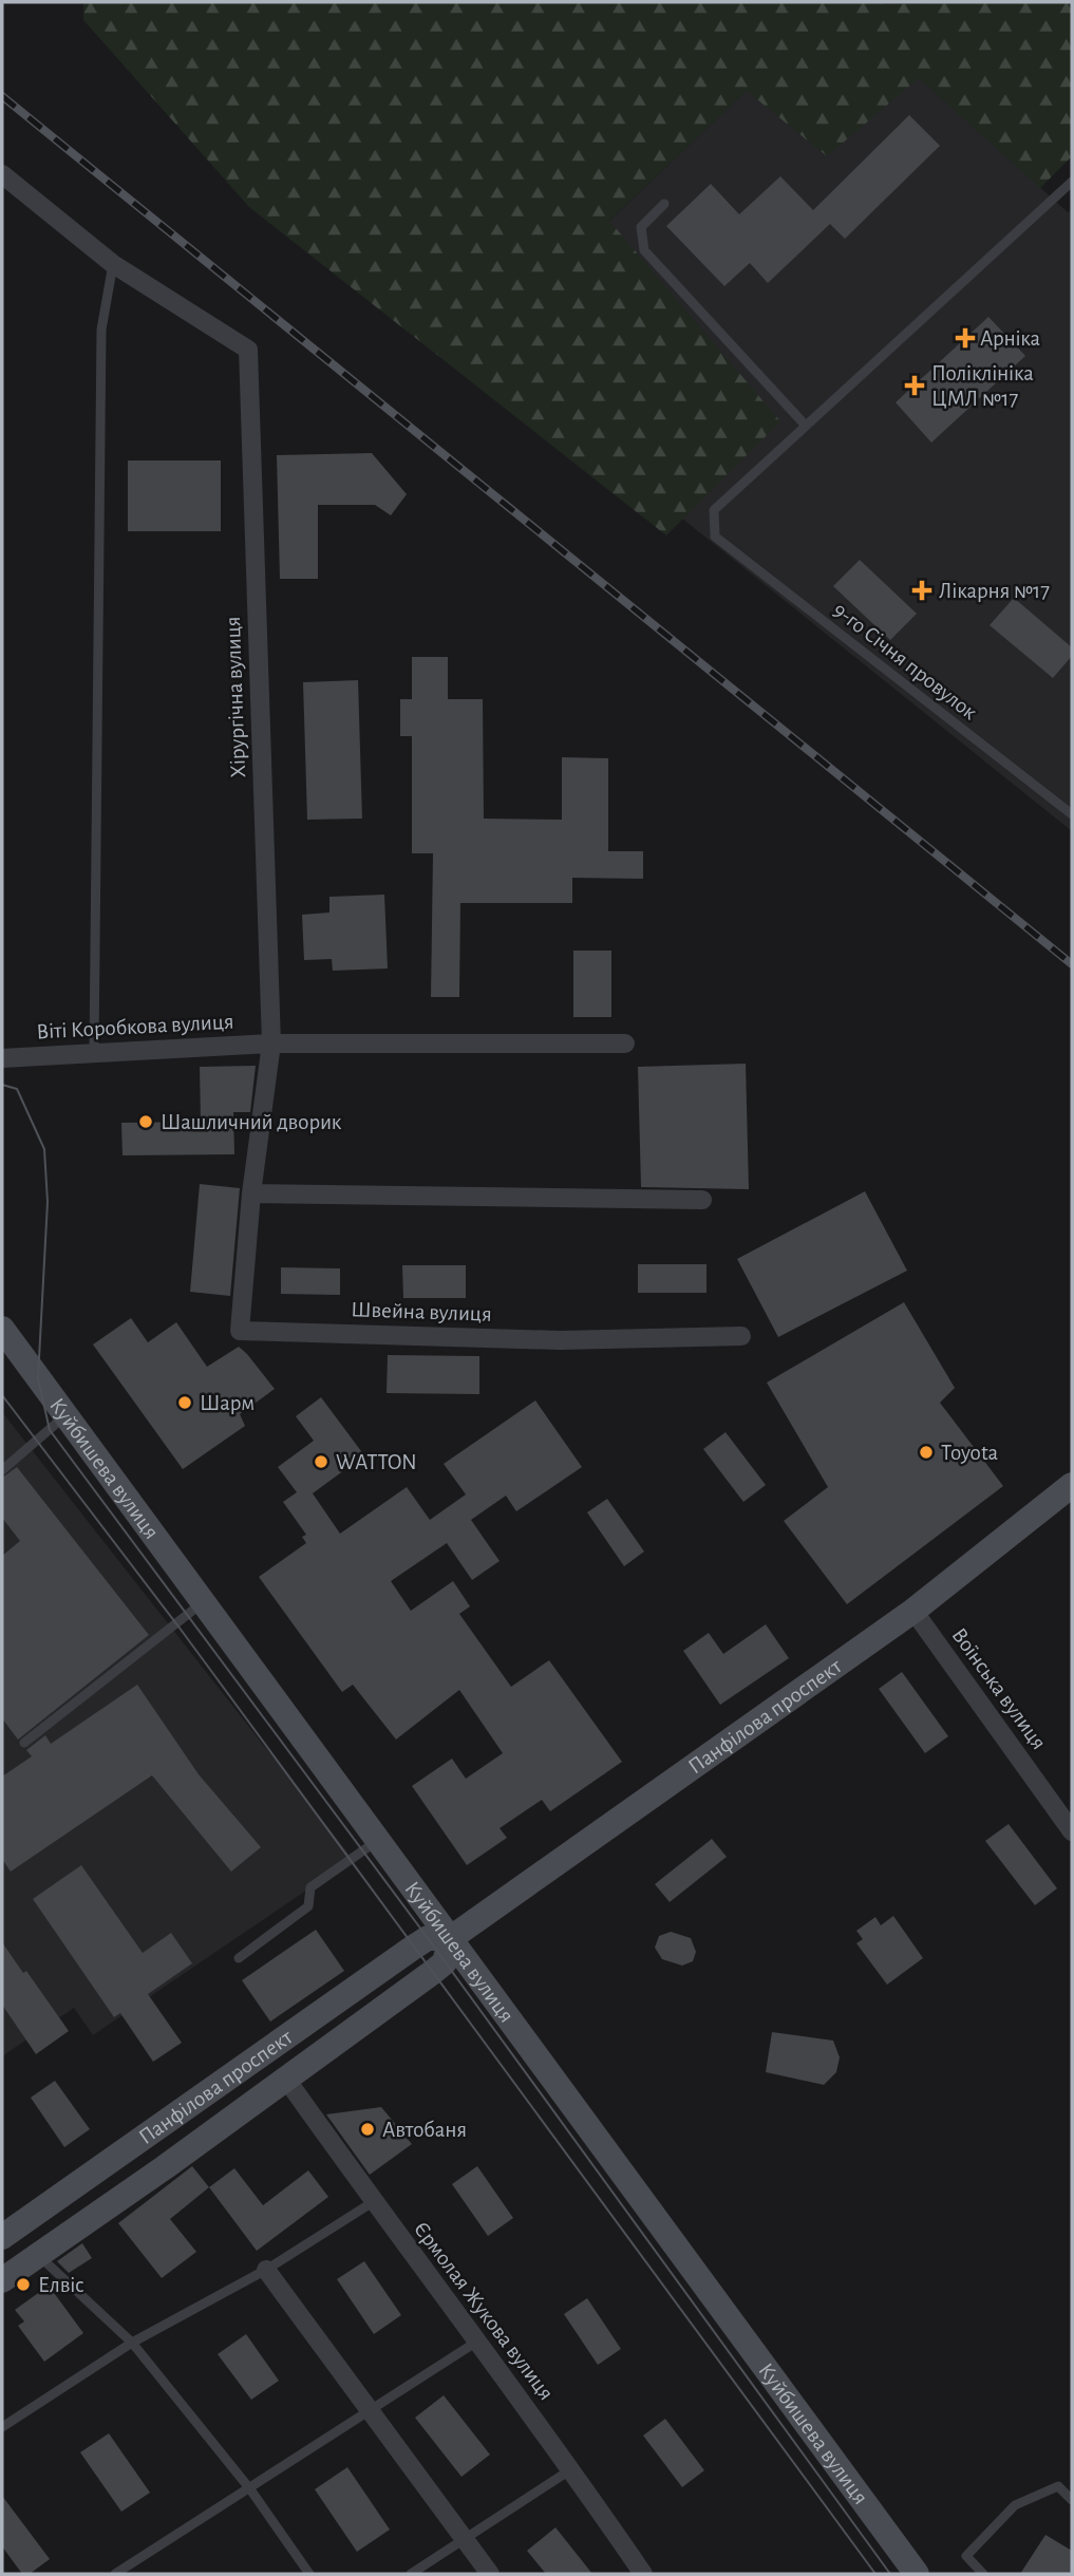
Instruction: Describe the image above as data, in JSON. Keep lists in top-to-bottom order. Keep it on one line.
{"streets":{"main road":["Куйбишева вулиця","Панфілова проспект"],"street":["Хірургічна вулиця","Віті Коробкова вулиця","Швейна вулиця","Воїнська вулиця","Єрмолая Жукова вулиця"],"lane":["9-го Січня провулок"]},"crossings":[["Хірургічна вулиця","Віті Коробкова вулиця"],["Хірургічна вулиця","Швейна вулиця"],["Віті Коробкова вулиця","Швейна вулиця"],["Куйбишева вулиця","Панфілова проспект"],["Воїнська вулиця","Панфілова проспект"]],"places":{"health":["Арніка","Поліклініка ЦМЛ №17","Лікарня №17"],"other":["Шашличний дворик","Шарм","Toyota","WATTON","Автобаня","Елвіс"]}}
